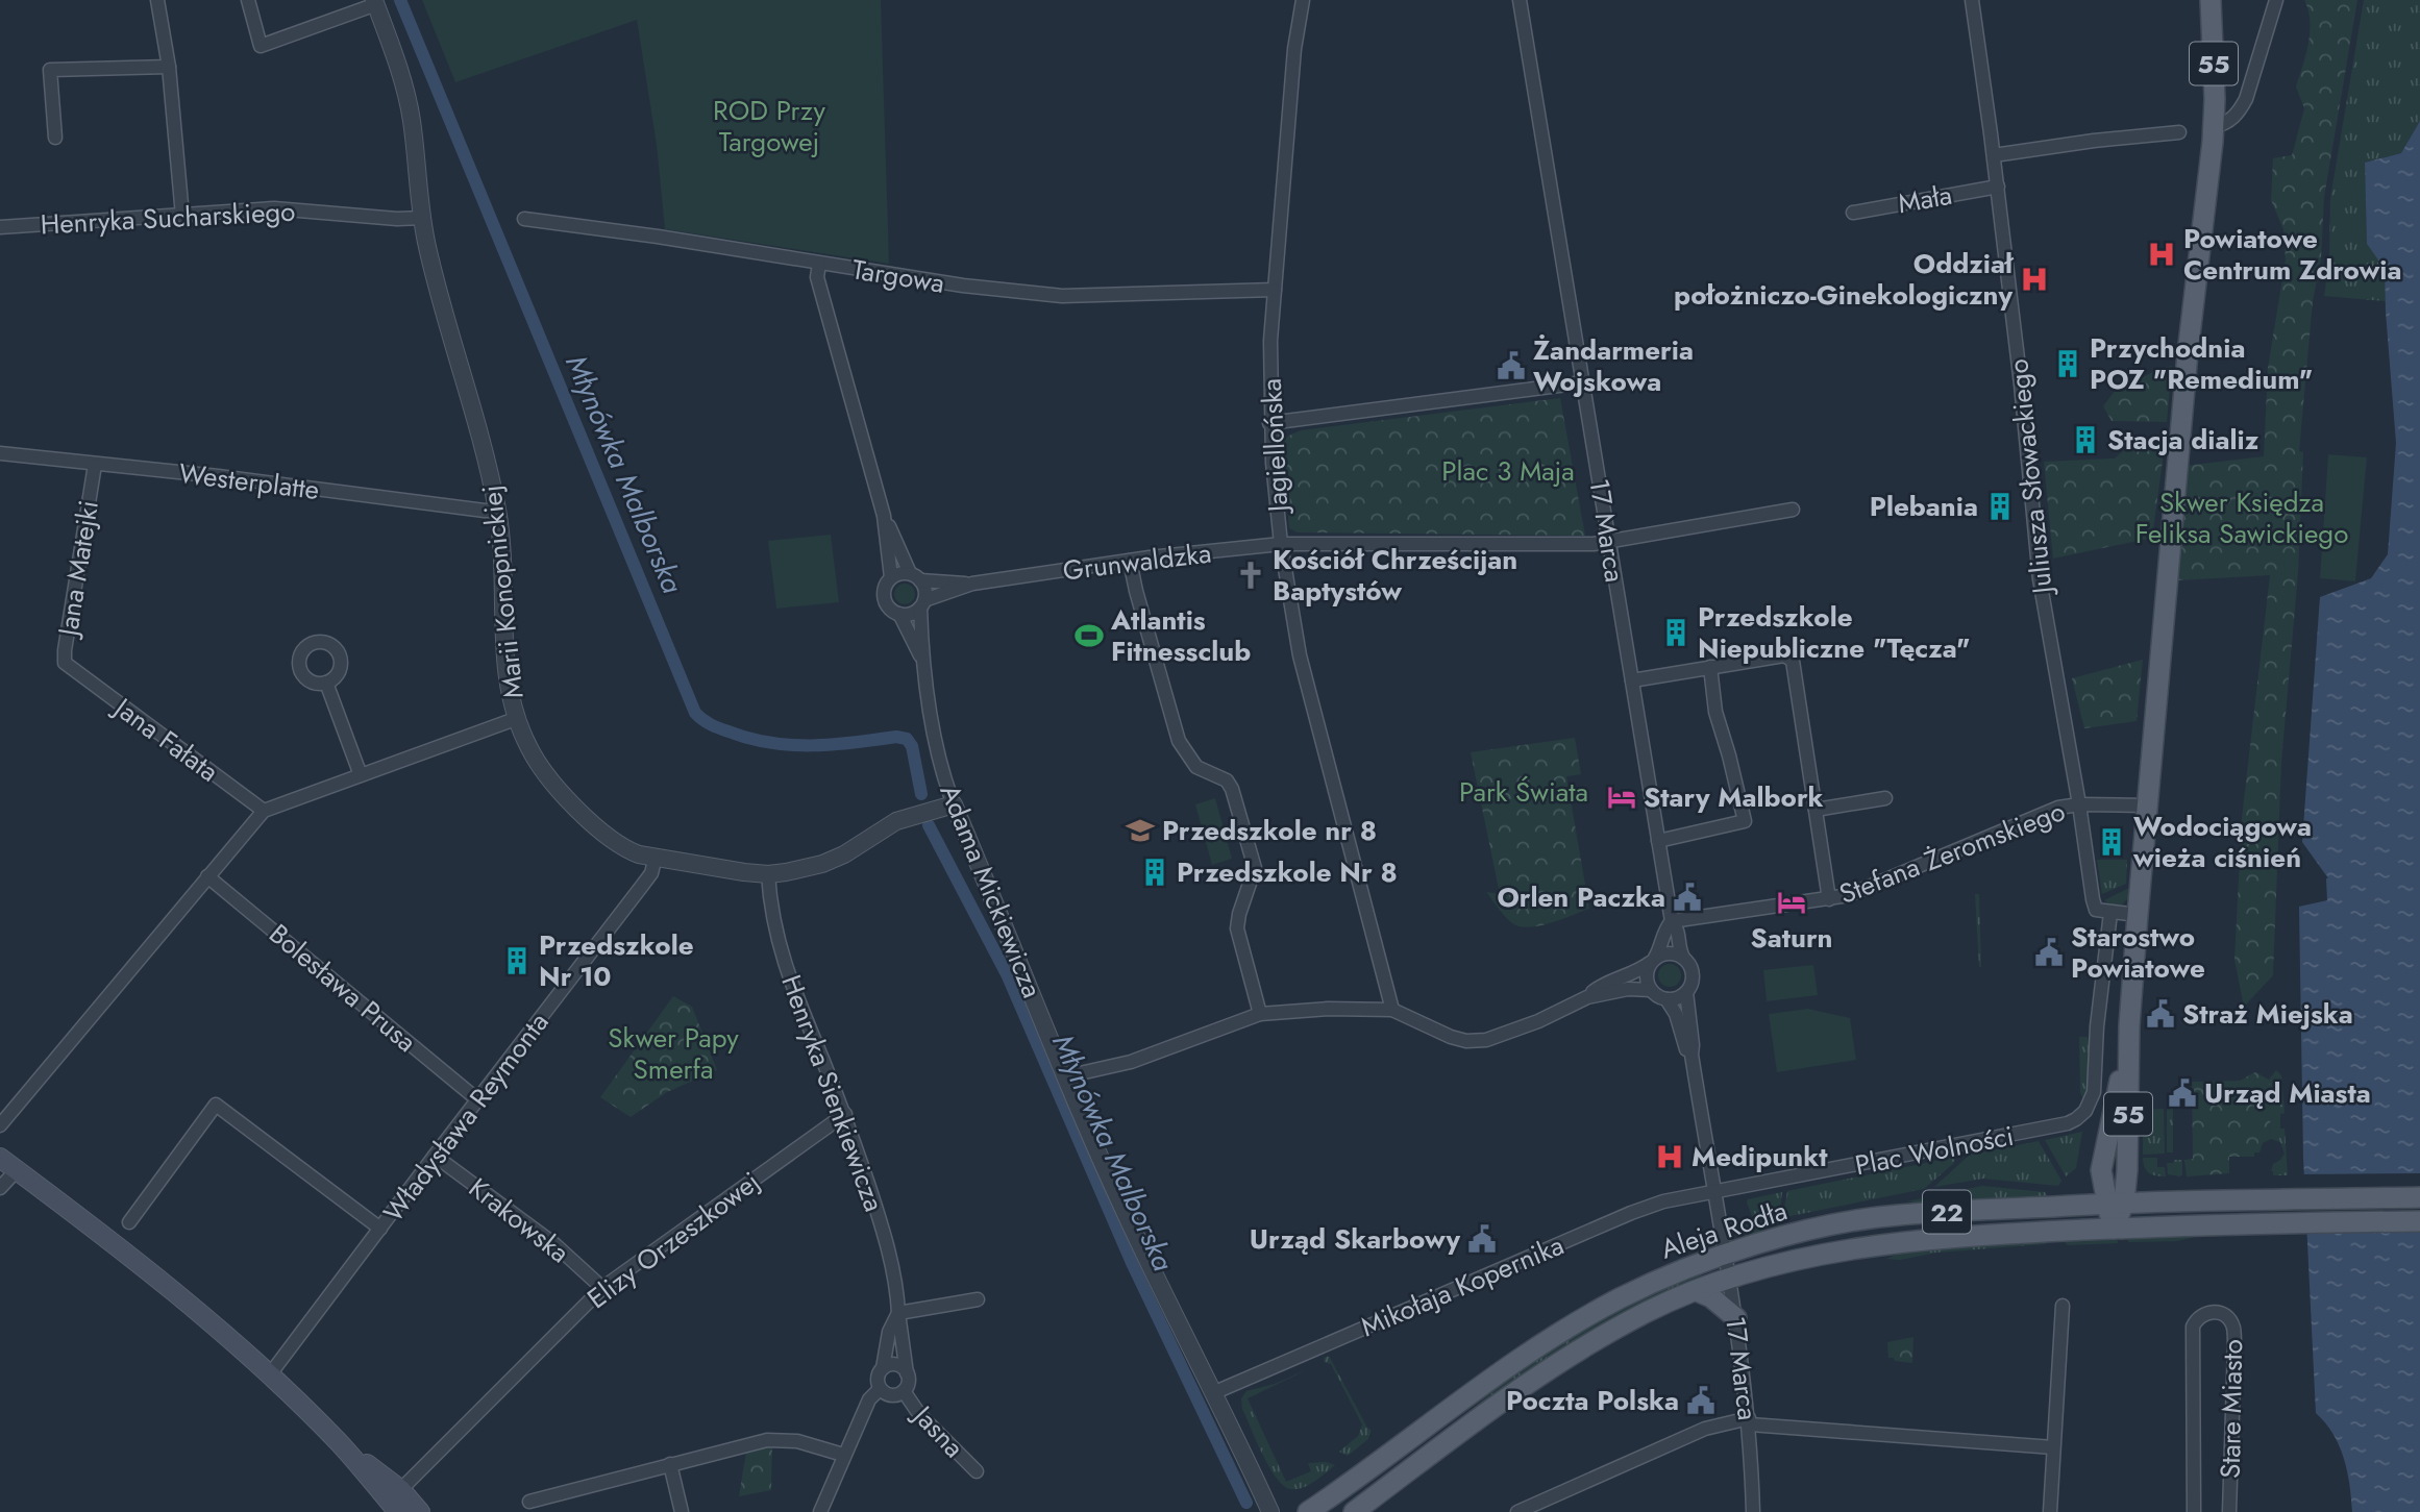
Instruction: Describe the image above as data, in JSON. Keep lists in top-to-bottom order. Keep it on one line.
{"streets":{"main road":["55","22","Aleja Rodła"],"street":["Mała","Henryka Sucharskiego","Targowa","Jagiellońska","Juliusza Słowackiego","Westerplatte","17 Marca","Grunwaldzka","Jana Matejki","Marii Konopnickiej","Jana Fałata","Stefana Żeromskiego","Adama Mickiewicza","Bolesława Prusa","Henryka Sienkiewicza","Władysława Reymonta","Plac Wolności","Krakowska","Elizy Orzeszkowej","Mikołaja Kopernika","Stare Miasto","Jasna"]},"crossings":[["55","Stefana Żeromskiego"],["55","Aleja Rodła"],["Mała","Juliusza Słowackiego"],["Henryka Sucharskiego","Marii Konopnickiej"],["Targowa","Jagiellońska"],["Jagiellońska","Grunwaldzka"],["Juliusza Słowackiego","Stefana Żeromskiego"],["Juliusza Słowackiego","Plac Wolności"],["Westerplatte","Jana Matejki"],["Westerplatte","Marii Konopnickiej"],["17 Marca","Grunwaldzka"],["17 Marca","Stefana Żeromskiego"],["17 Marca","Plac Wolności"],["17 Marca","Aleja Rodła"],["17 Marca","Mikołaja Kopernika"],["Grunwaldzka","Adama Mickiewicza"],["Jana Matejki","Jana Fałata"],["Marii Konopnickiej","Adama Mickiewicza"],["Marii Konopnickiej","Henryka Sienkiewicza"],["Marii Konopnickiej","Władysława Reymonta"],["Adama Mickiewicza","Mikołaja Kopernika"],["Bolesława Prusa","Władysława Reymonta"],["Henryka Sienkiewicza","Elizy Orzeszkowej"],["Henryka Sienkiewicza","Jasna"],["Władysława Reymonta","Krakowska"],["Plac Wolności","Mikołaja Kopernika"],["Krakowska","Elizy Orzeszkowej"]],"water":["Młynówka Malborska"],"parks":["ROD Przy Targowej","Plac 3 Maja","Skwer Księdza Feliksa Sawickiego","Park Świata","Skwer Papy Smerfa"],"places":{"hospital":["Powiatowe Centrum Zdrowia","Oddział położniczo-Ginekologiczny","Medipunkt"],"building":["Przychodnia POZ \"Remedium\"","Stacja dializ","Plebania","Przedszkole Niepubliczne \"Tęcza\"","Wodociągowa wieża ciśnień","Przedszkole Nr 8","Przedszkole Nr 10"],"public building":["Żandarmeria Wojskowa","Orlen Paczka","Starostwo Powiatowe","Straż Miejska","Urząd Miasta","Urząd Skarbowy","Poczta Polska"],"church":["Kościół Chrześcijan Baptystów"],"sports":["Atlantis Fitnessclub"],"hotel":["Stary Malbork","Saturn"],"school or university":["Przedszkole nr 8"]}}
